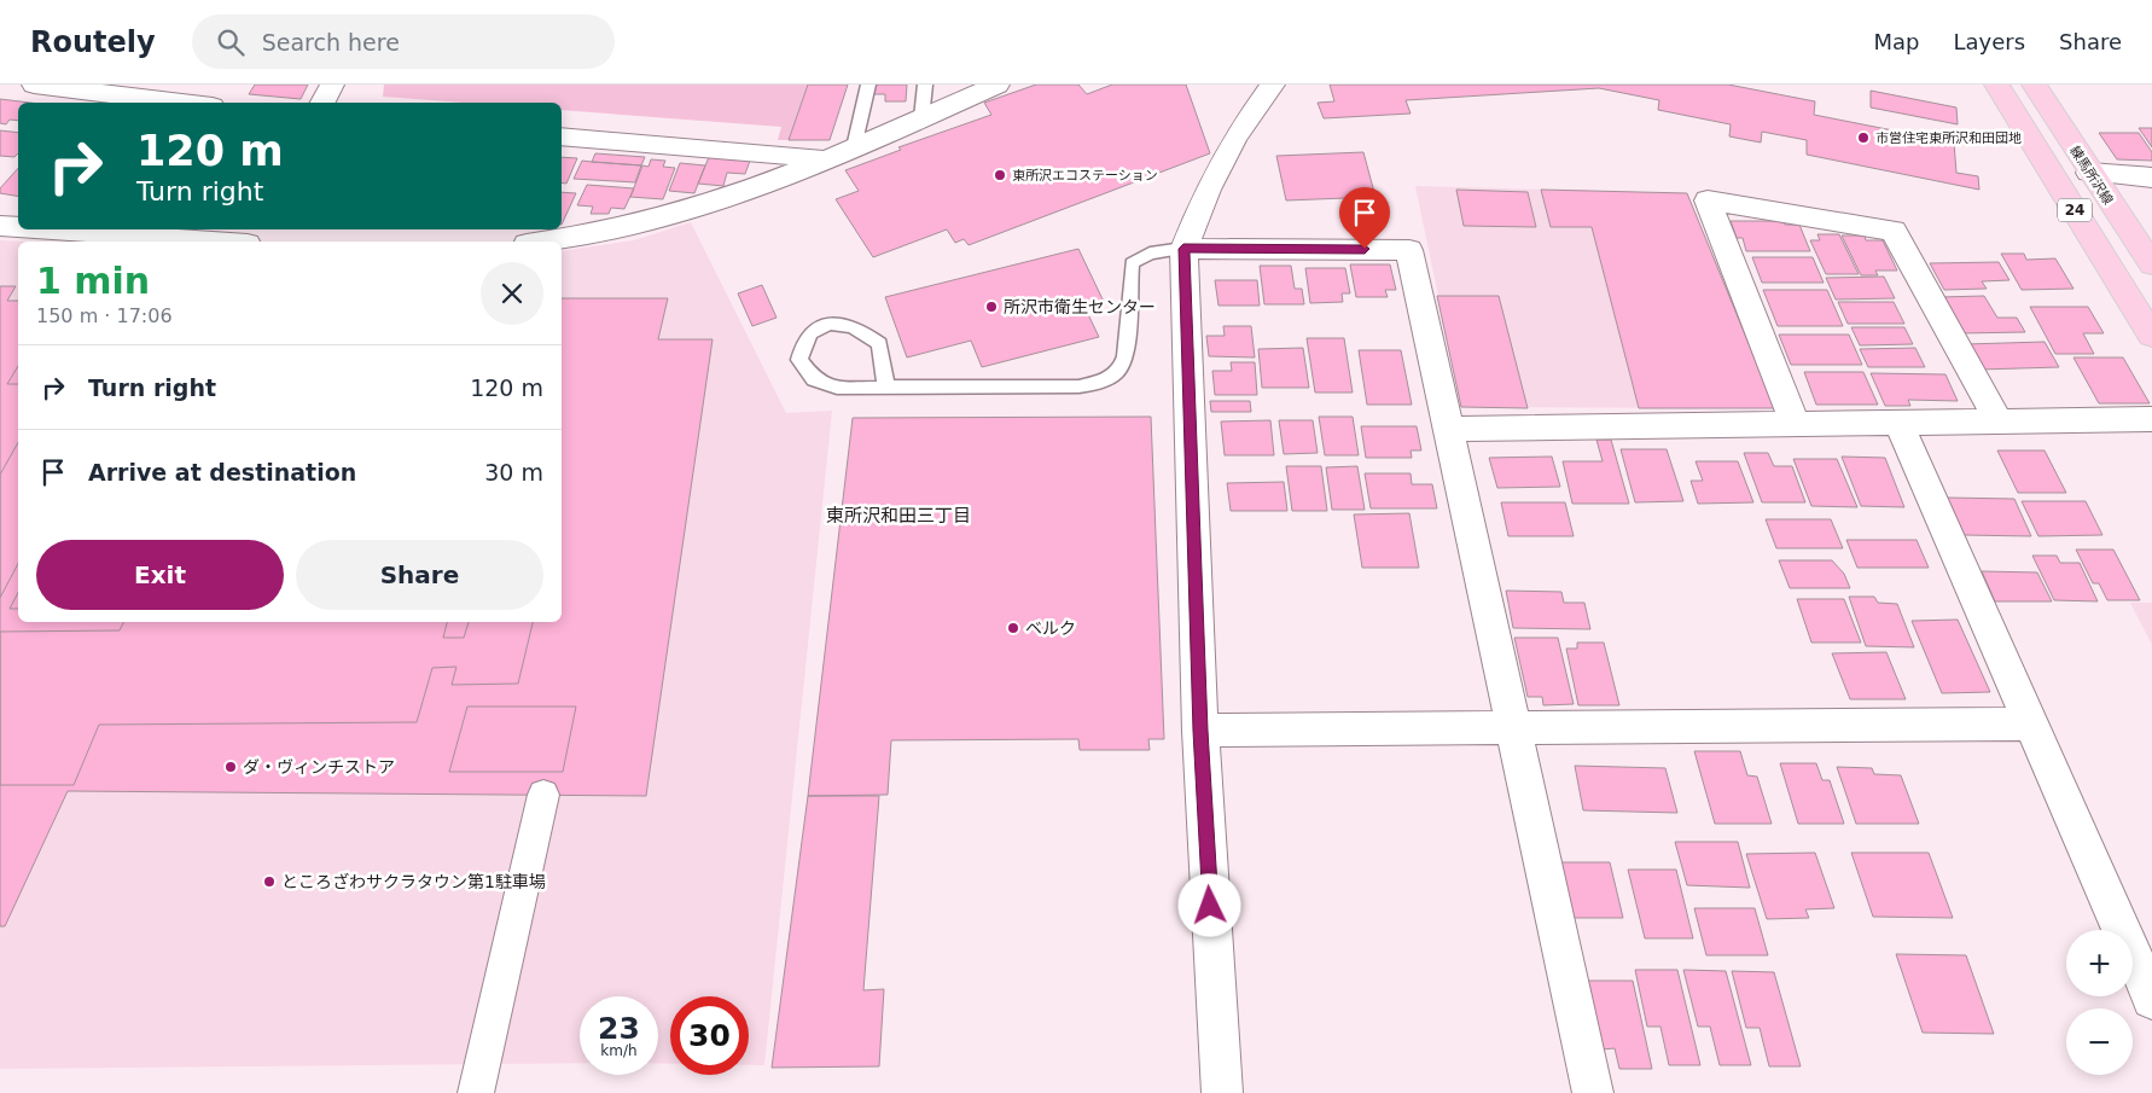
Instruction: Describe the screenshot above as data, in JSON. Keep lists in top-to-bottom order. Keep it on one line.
{"streets":{"main road":["練馬所沢線","24"]},"districts":["東所沢和田三丁目"],"places":["市営住宅東所沢和田団地","東所沢エコステーション","所沢市衛生センター","ベルク","ダ・ヴィンチストア","ところざわサクラタウン第1駐車場"],"page":{"header":"Routely","search":"Search here","nav":["Map","Layers","Share"],"turn":["120 m","Turn right"],"heading":["1 min","150 m · 17:06"],"list":[{"name":"Turn right","value":"120 m"},{"name":"Arrive at destination","value":"30 m"}],"buttons":["Exit","Share"],"map_buttons":["+","−"],"speed":"23 km/h","limit":"30"}}
